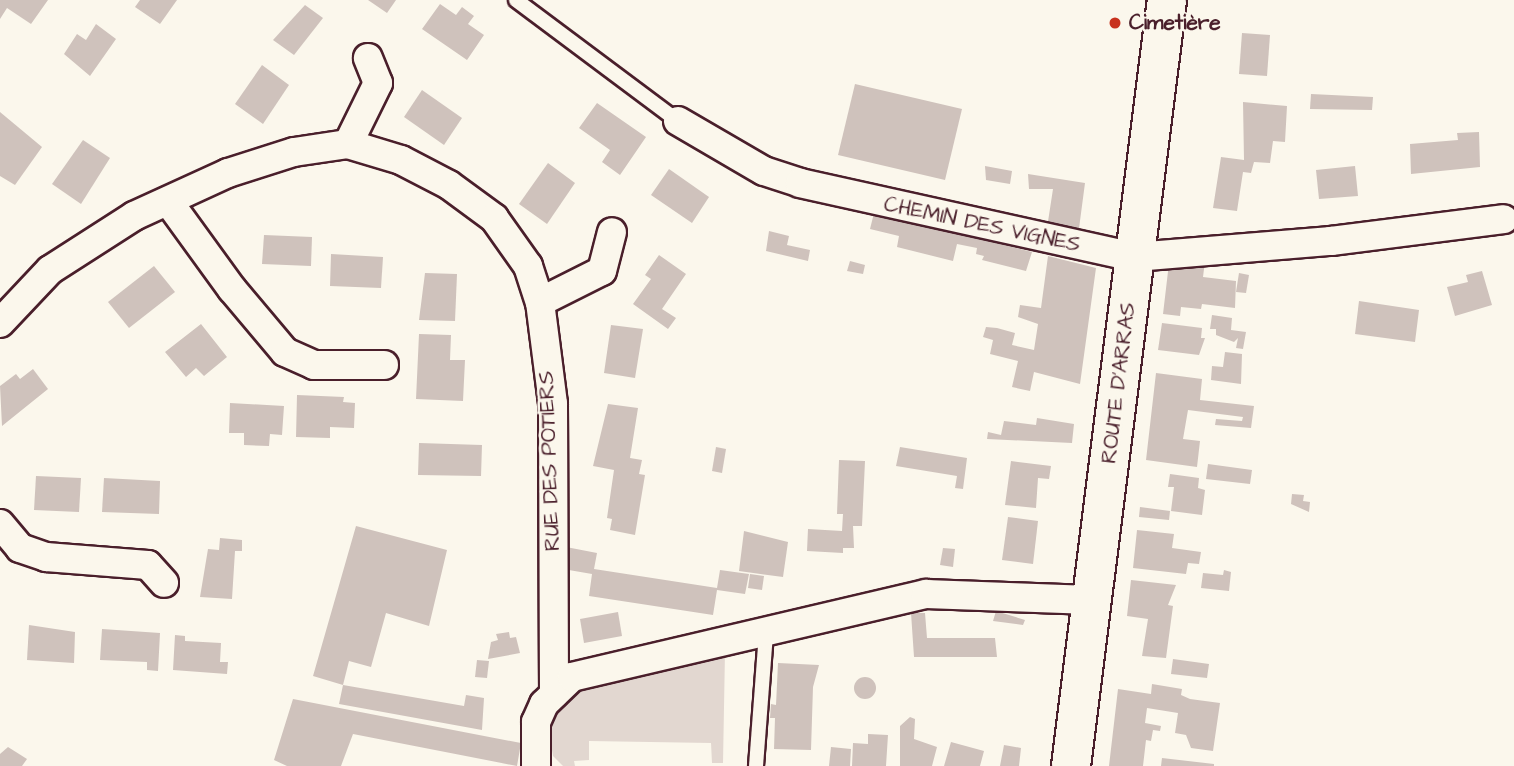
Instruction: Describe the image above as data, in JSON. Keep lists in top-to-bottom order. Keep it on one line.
{"streets":{"main road":["ROUTE D'ARRAS"],"street":["CHEMIN DES VIGNES","RUE DES POTIERS"]},"crossings":[["CHEMIN DES VIGNES","ROUTE D'ARRAS"]],"places":["Cimetière"]}
